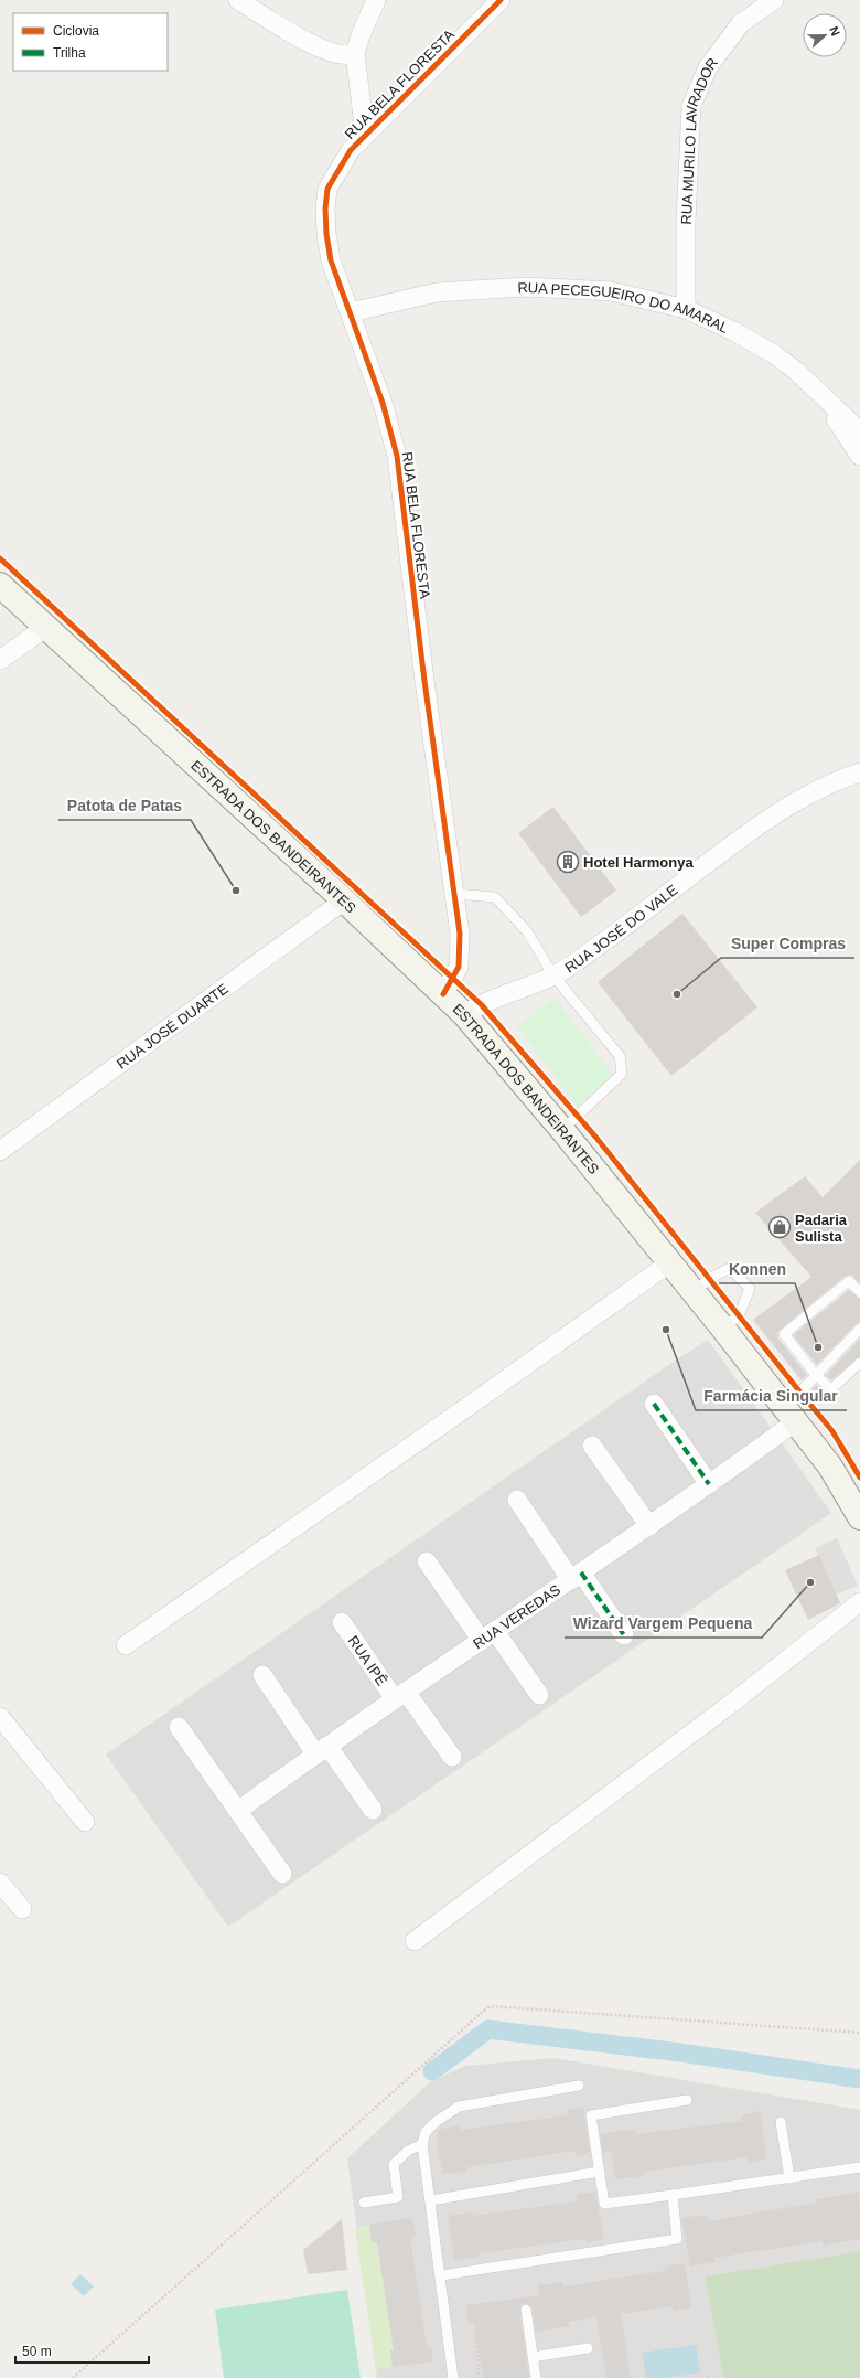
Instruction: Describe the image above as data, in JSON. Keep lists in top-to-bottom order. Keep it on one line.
{"streets":{"main road":["ESTRADA DOS BANDEIRANTES"],"street":["RUA BELA FLORESTA","RUA MURILO LAVRADOR","RUA PECEGUEIRO DO AMARAL","RUA JOSÉ DO VALE","RUA JOSÉ DUARTE","RUA VEREDAS","RUA IPÊ"]},"crossings":[["RUA BELA FLORESTA","RUA PECEGUEIRO DO AMARAL"],["RUA BELA FLORESTA","ESTRADA DOS BANDEIRANTES"],["RUA MURILO LAVRADOR","RUA PECEGUEIRO DO AMARAL"],["ESTRADA DOS BANDEIRANTES","RUA JOSÉ DO VALE"],["ESTRADA DOS BANDEIRANTES","RUA JOSÉ DUARTE"],["ESTRADA DOS BANDEIRANTES","RUA VEREDAS"],["RUA VEREDAS","RUA IPÊ"]],"places":{"building":["Hotel Harmonya"],"other":["Patota de Patas","Super Compras","Farmácia Singular","Konnen","Wizard Vargem Pequena"],"shop":["Padaria Sulista"]},"legend":["Ciclovia","Trilha"],"scale_bar":"50 m","north":"right"}
